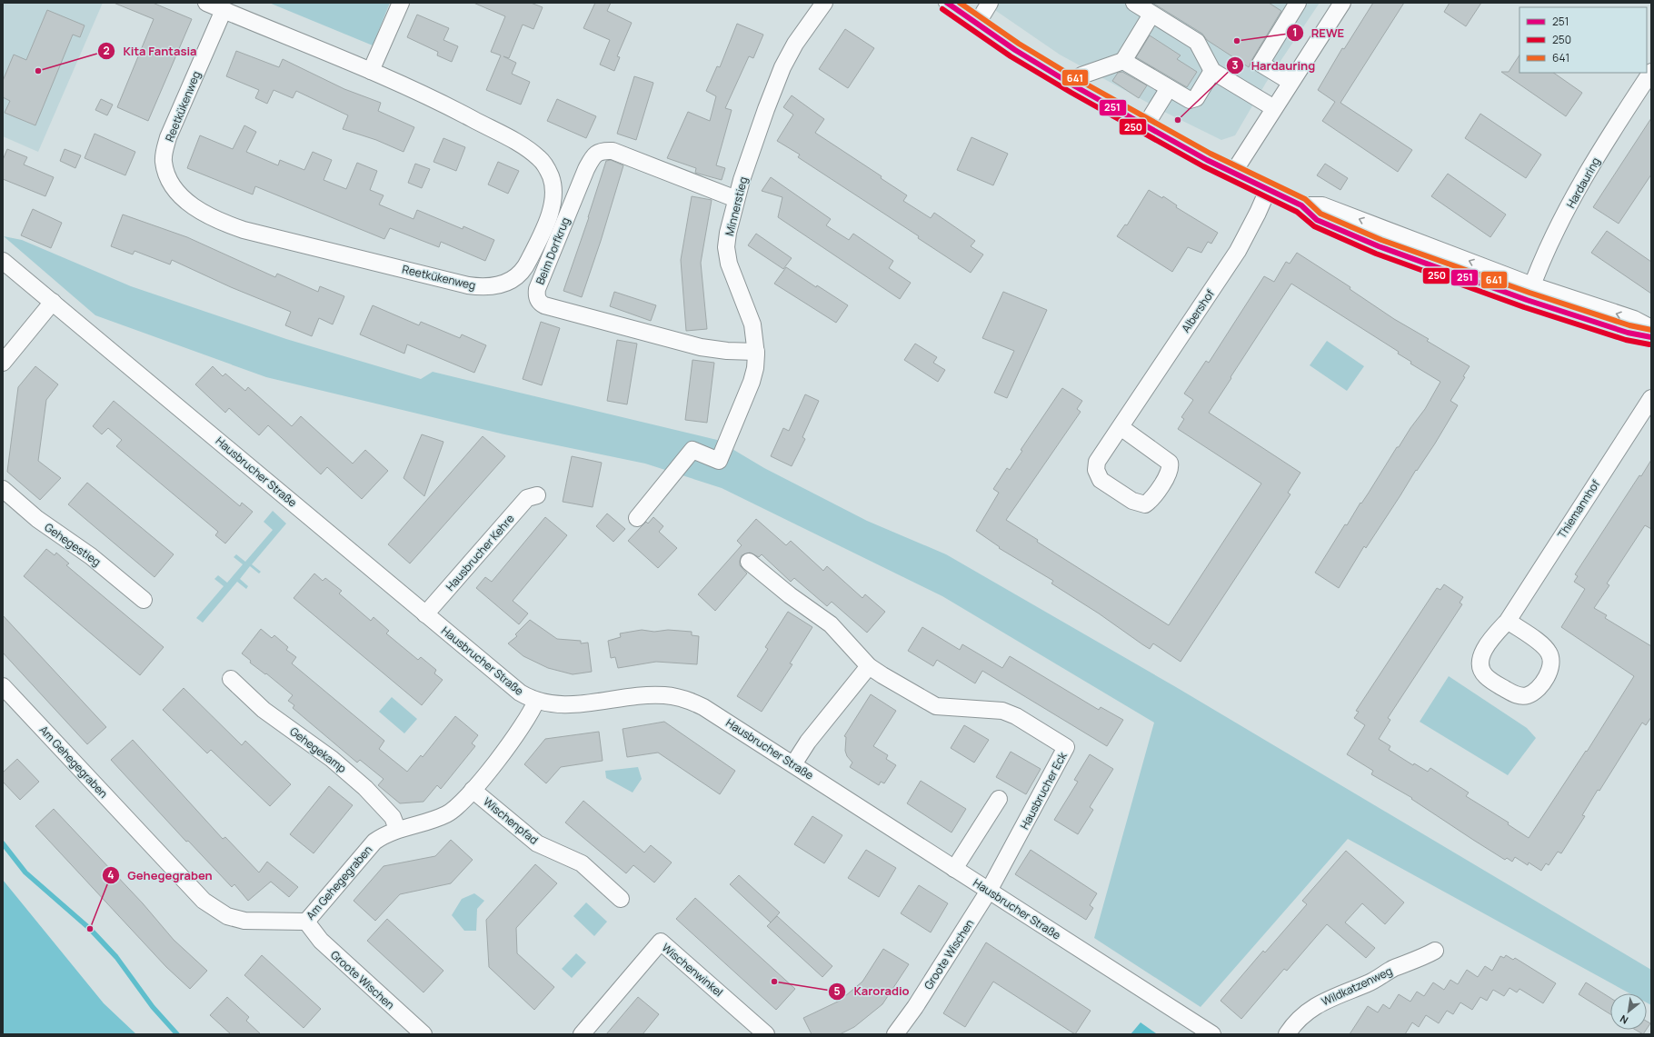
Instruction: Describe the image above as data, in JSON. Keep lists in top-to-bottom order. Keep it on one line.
{"streets":{"street":["Reetkükenweg","Hardauring","Minnerstieg","Beim Dorfkrug","Albershof","Hausbrucher Straße","Thiemannhof","Gehegestieg","Hausbrucher Kehre","Gehegekamp","Am Gehegegraben","Hausbrucher Eck","Wischenpfad","Groote Wischen","Wischenwinkel","Wildkatzenweg"]},"crossings":[["Minnerstieg","Beim Dorfkrug"],["Hausbrucher Straße","Hausbrucher Kehre"],["Hausbrucher Straße","Am Gehegegraben"],["Hausbrucher Straße","Hausbrucher Eck"],["Hausbrucher Straße","Groote Wischen"],["Gehegekamp","Am Gehegegraben"],["Am Gehegegraben","Wischenpfad"],["Am Gehegegraben","Groote Wischen"],["Hausbrucher Eck","Groote Wischen"]],"places":["REWE","Kita Fantasia","Hardauring","Gehegegraben","Karoradio"],"lines":["transit line 251","transit line 641","transit line 250"],"legend":["251","250","641"],"north":"bottom left"}
